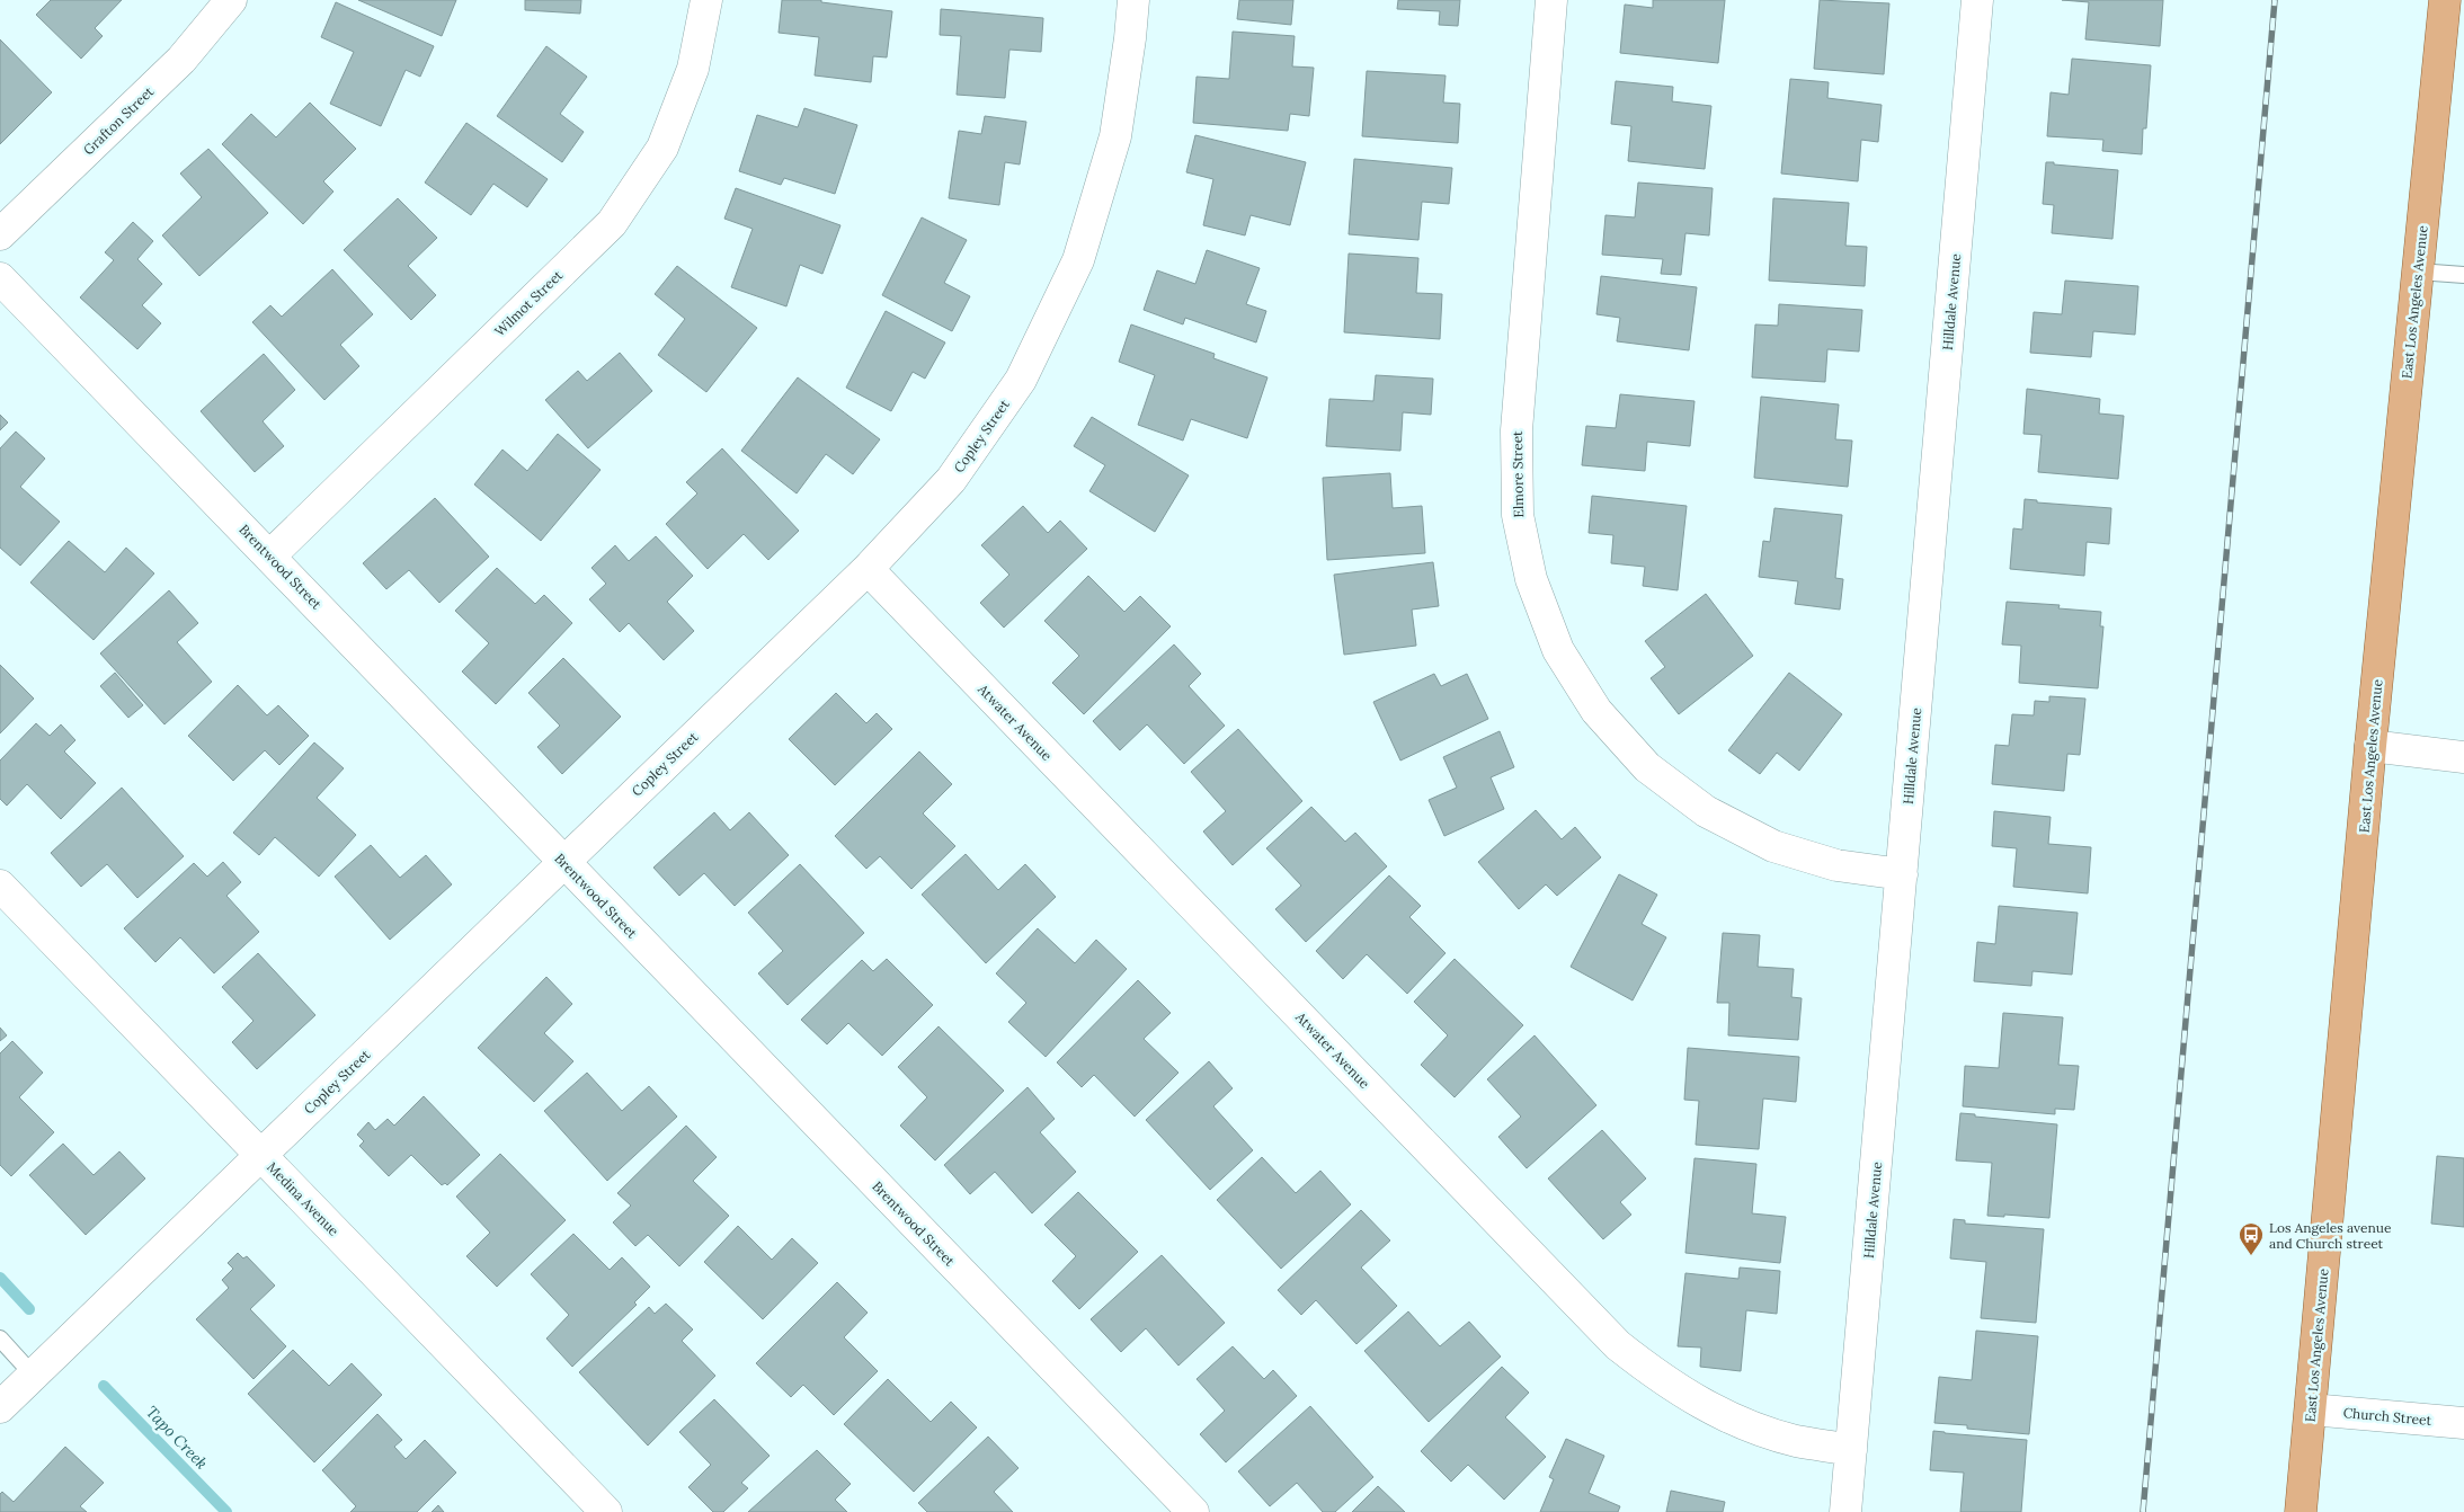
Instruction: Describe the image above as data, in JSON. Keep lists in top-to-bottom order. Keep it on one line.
{"streets":{"main road":["East Los Angeles Avenue"],"street":["Grafton Street","Hilldale Avenue","Wilmot Street","Copley Street","Elmore Street","Brentwood Street","Atwater Avenue","Medina Avenue","Church Street"]},"crossings":[["Hilldale Avenue","Elmore Street"],["Hilldale Avenue","Atwater Avenue"],["East Los Angeles Avenue","Church Street"],["Wilmot Street","Brentwood Street"],["Copley Street","Brentwood Street"],["Copley Street","Atwater Avenue"],["Copley Street","Medina Avenue"]],"water":["Tapo Creek"],"places":{"bus stop":["Los Angeles avenue and Church street"]}}
